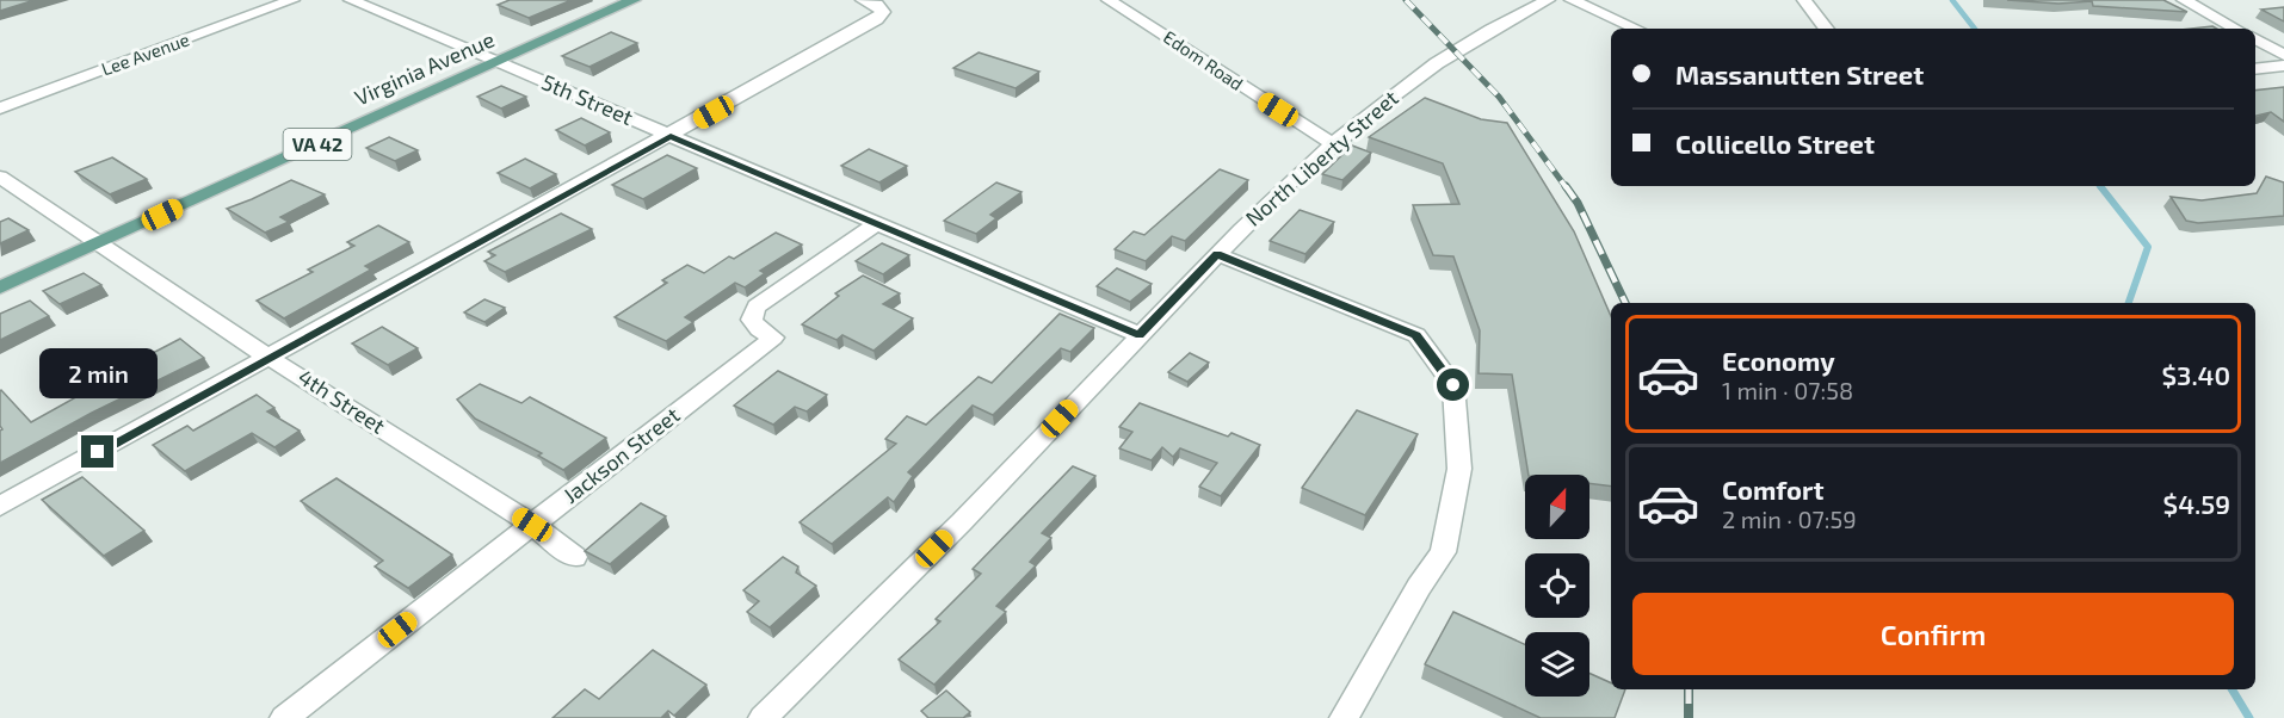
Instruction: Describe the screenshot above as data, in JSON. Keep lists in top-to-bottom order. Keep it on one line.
{"streets":{"main road":["Virginia Avenue","VA 42"],"street":["Lee Avenue","Edom Road","5th Street","North Liberty Street","4th Street","Jackson Street"]},"crossings":[["Edom Road","North Liberty Street"],["Virginia Avenue","5th Street"],["Virginia Avenue","4th Street"],["5th Street","North Liberty Street"],["5th Street","Jackson Street"],["4th Street","Jackson Street"]],"north":"top","page":{"banner":["Massanutten Street","Collicello Street"],"list":[{"name":"Economy","note":"1 min · 07:58","value":"$3.40"},{"name":"Comfort","note":"2 min · 07:59","value":"$4.59"}],"bubble":"2 min","buttons":"Confirm"}}
